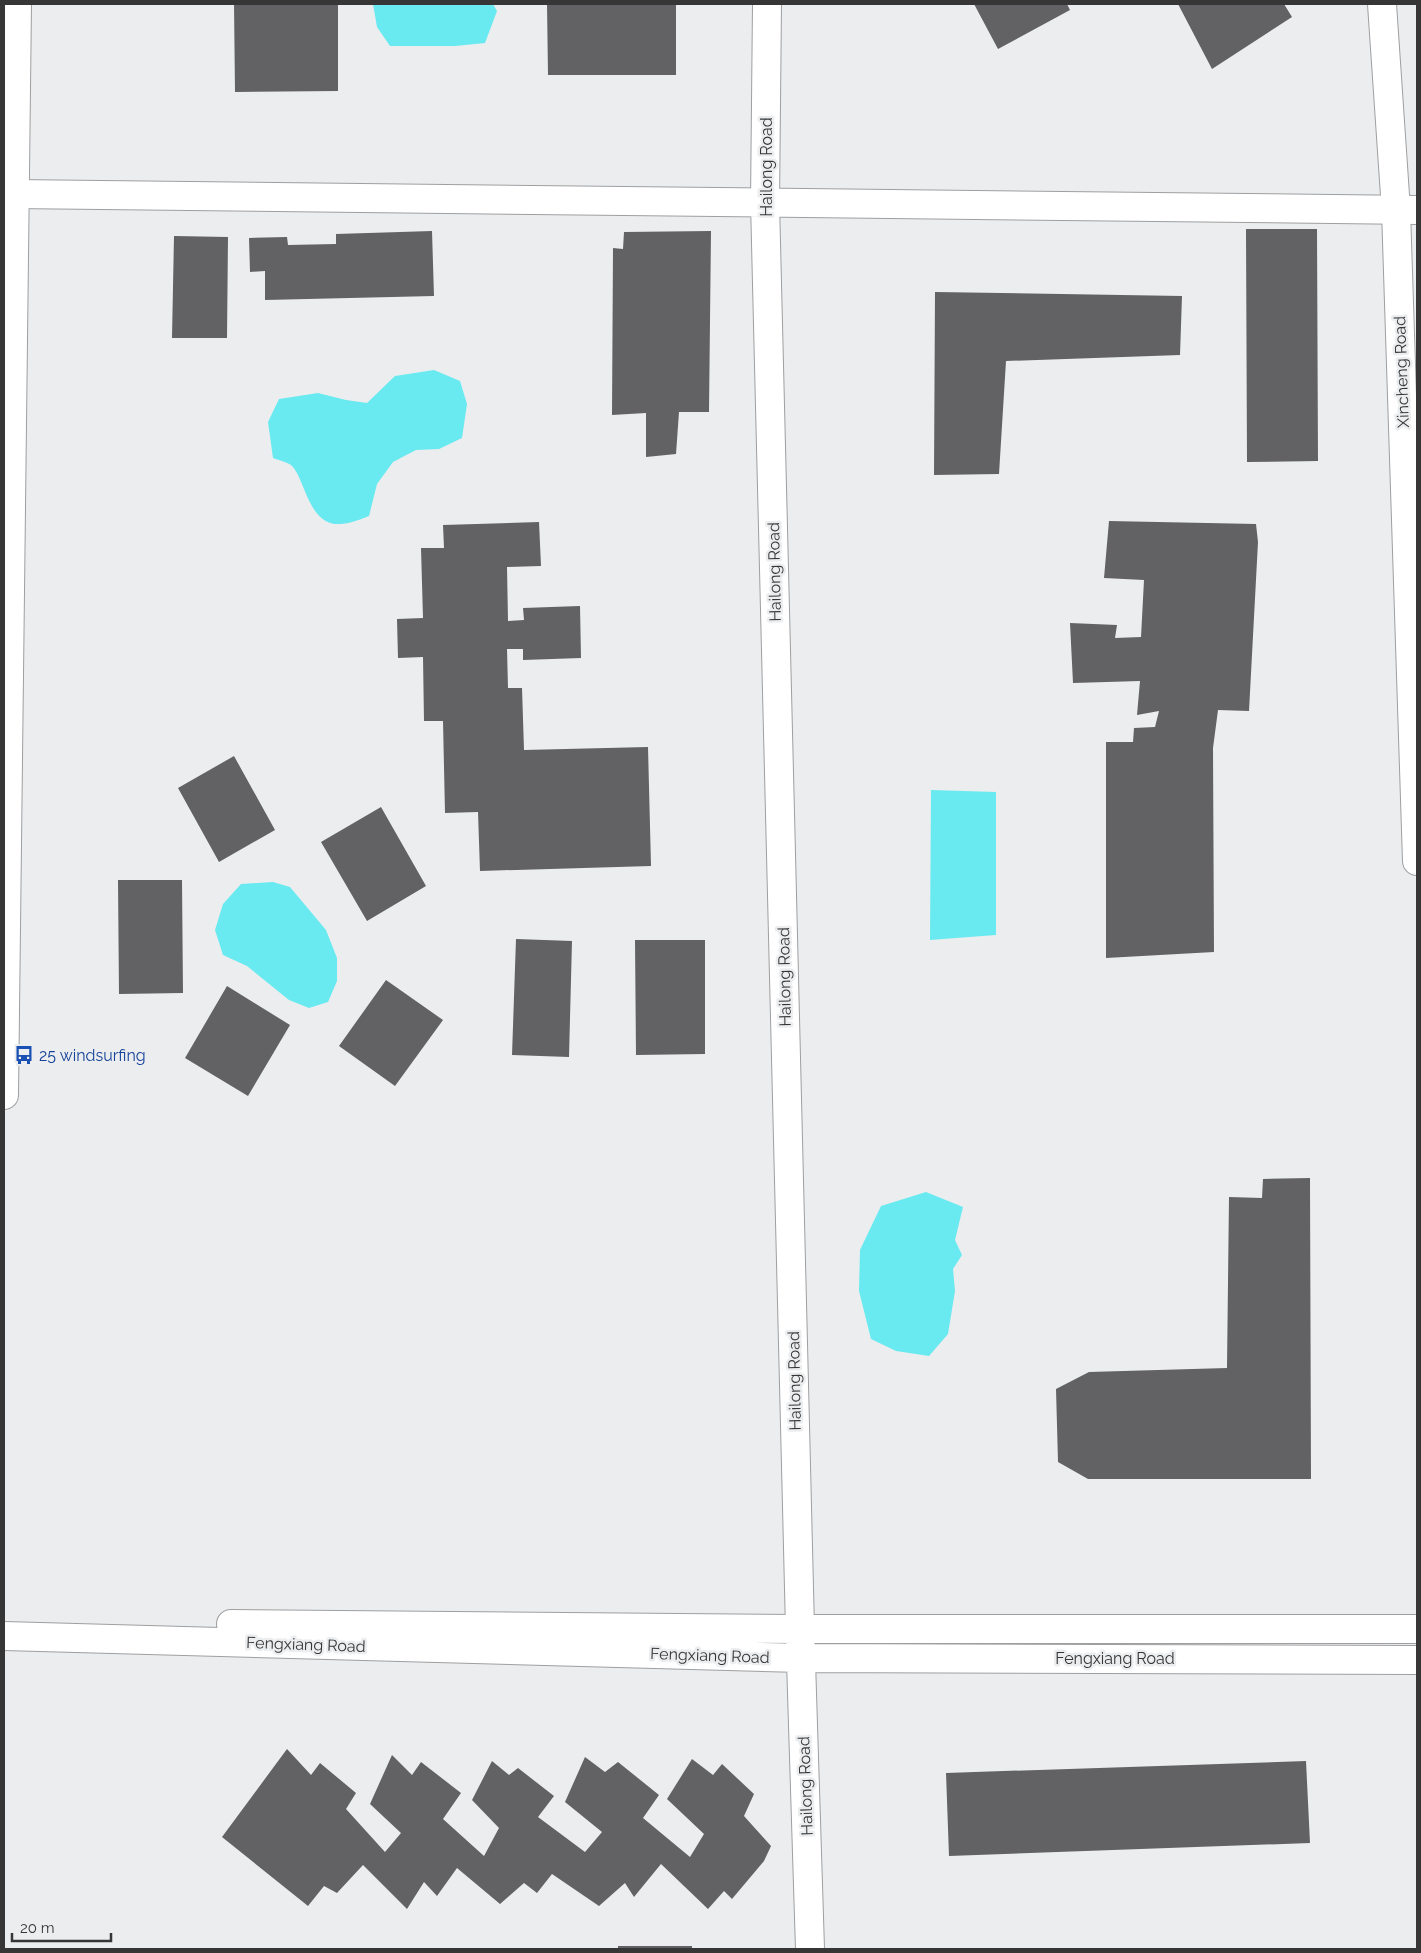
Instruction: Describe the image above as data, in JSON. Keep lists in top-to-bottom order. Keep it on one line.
{"streets":{"street":["Hailong Road","Xincheng Road","Fengxiang Road"]},"crossings":[["Hailong Road","Fengxiang Road"]],"places":{"bus stop":["25 windsurfing"]},"scale_bar":"20 m"}
